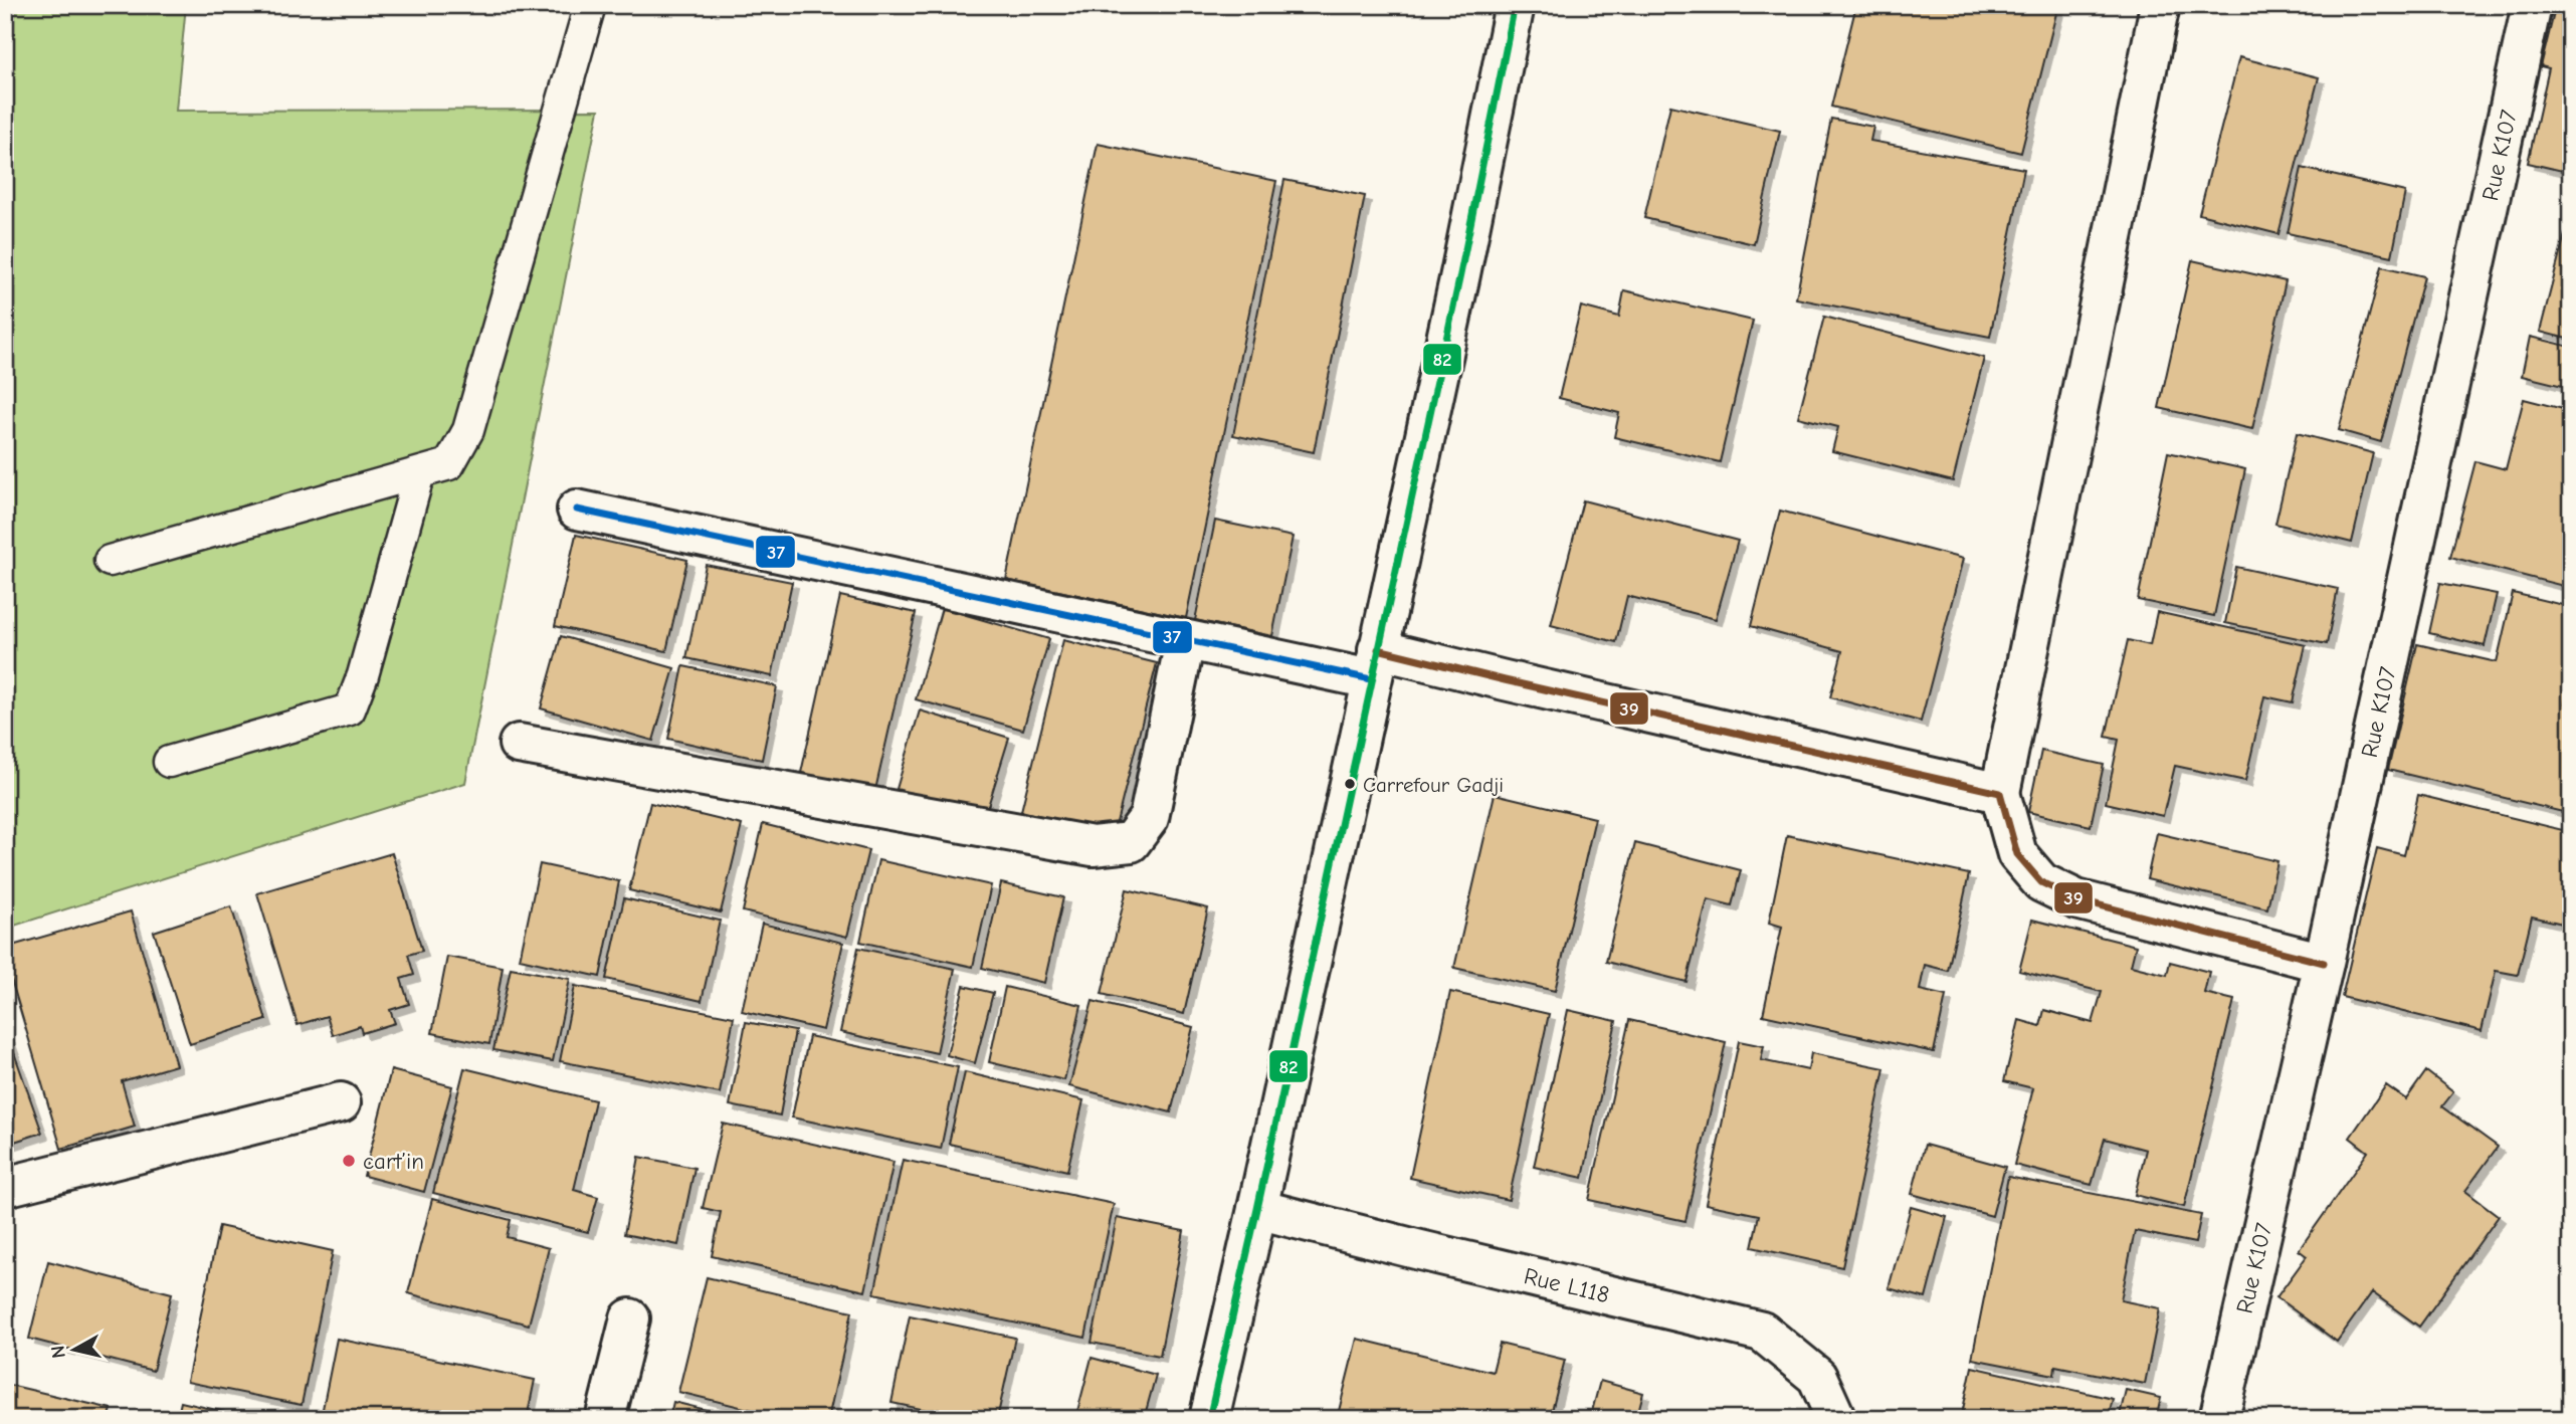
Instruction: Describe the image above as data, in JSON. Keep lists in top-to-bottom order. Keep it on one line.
{"streets":{"street":["Rue K107","Rue L118"]},"places":["Carrefour Gadji","cart’in"],"lines":["transit line 82","transit line 37","transit line 39"],"north":"left"}
